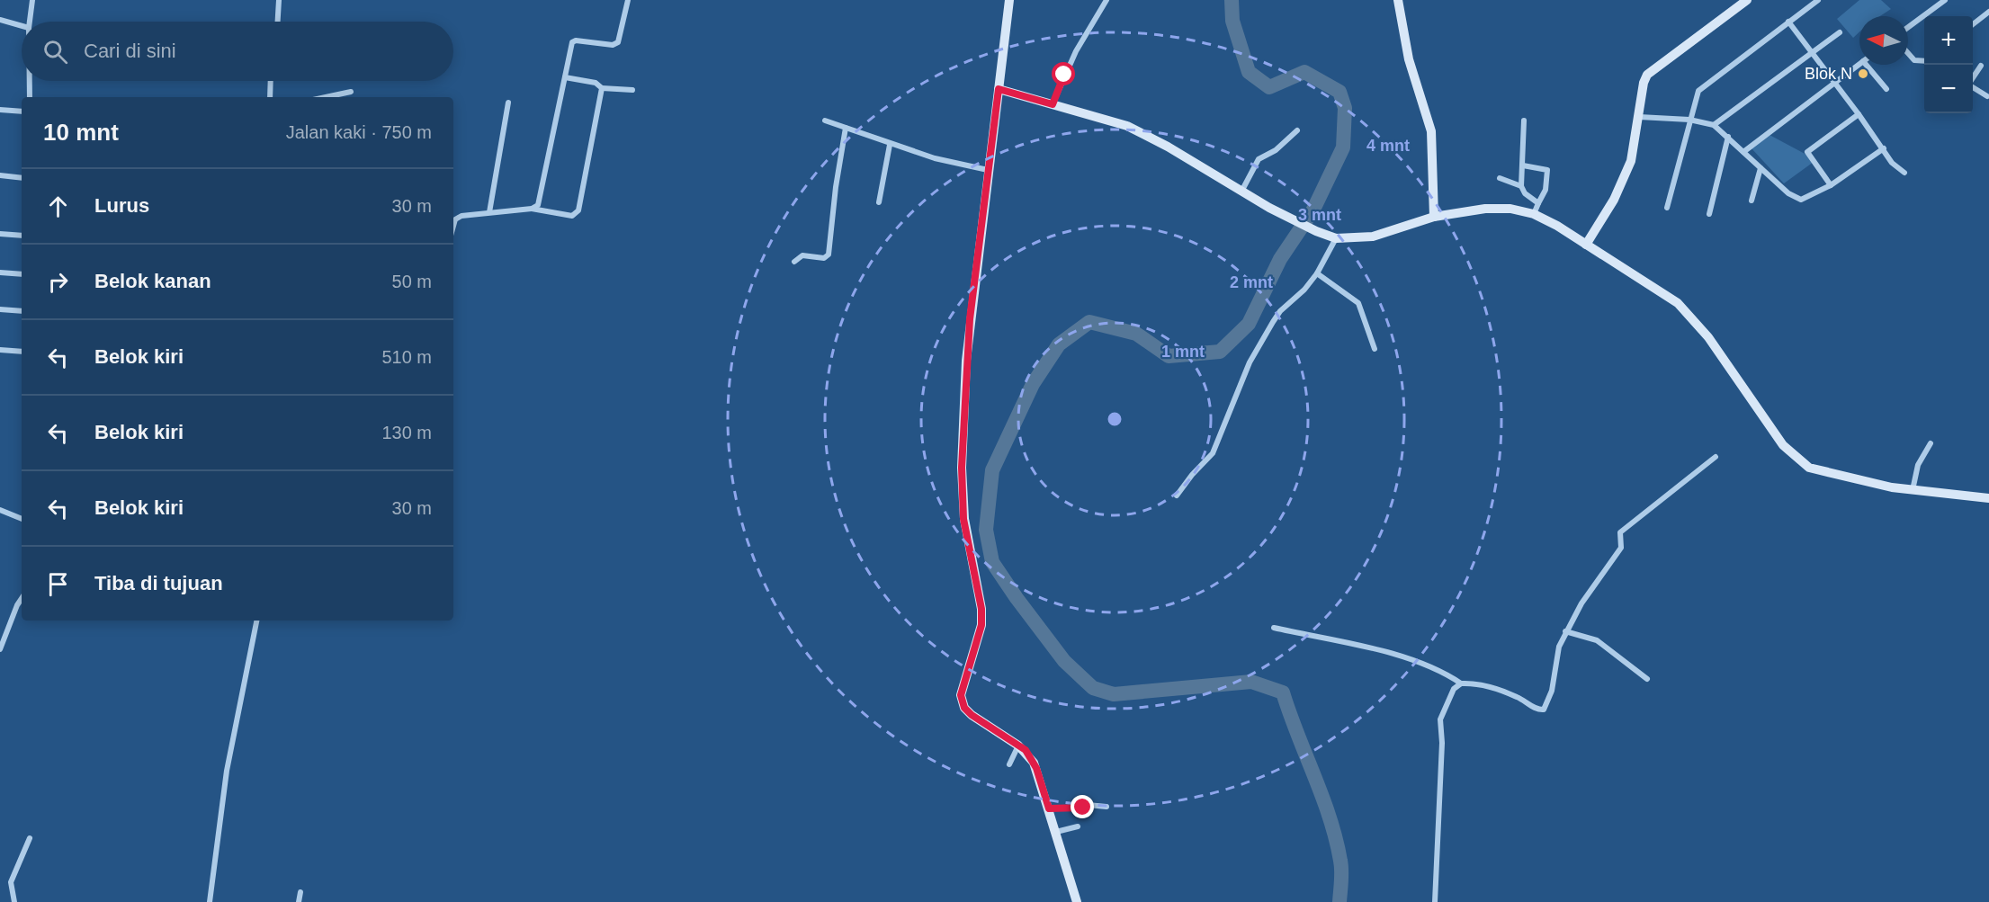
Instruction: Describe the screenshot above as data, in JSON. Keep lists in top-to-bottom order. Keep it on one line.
{"places":["Blok N"],"north":"left","page":{"map_buttons":["+","−"],"search":"Cari di sini","heading":["10 mnt","Jalan kaki · 750 m"],"list":[["Lurus","30 m"],["Belok kanan","50 m"],["Belok kiri","510 m"],["Belok kiri","130 m"],["Belok kiri","30 m"],"Tiba di tujuan"]},"rings":["4 mnt","3 mnt","2 mnt","1 mnt"]}
